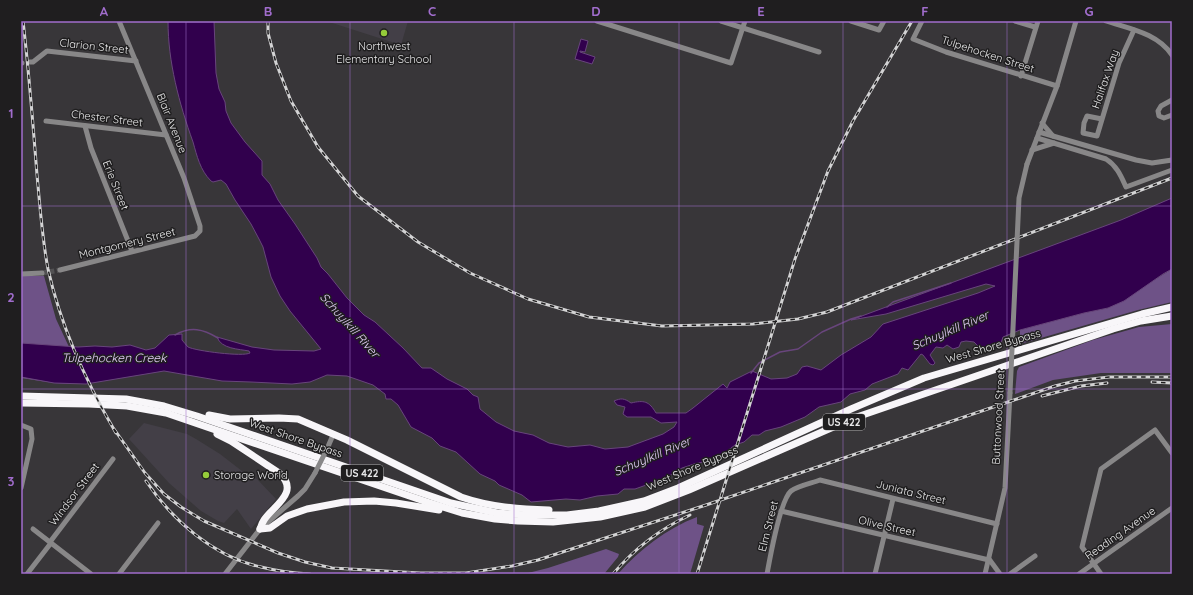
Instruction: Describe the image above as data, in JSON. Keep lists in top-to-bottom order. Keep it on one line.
{"streets":{"highway":["West Shore Bypass","US 422"],"street":["Clarion Street","Tulpehocken Street","Halifax Way","Chester Street","Blair Avenue","Erie Street","Montgomery Street","Buttonwood Street","Juniata Street","Windsor Street","Elm Street","Olive Street","Reading Avenue"]},"crossings":[["Clarion Street","Blair Avenue"],["Tulpehocken Street","Buttonwood Street"],["Chester Street","Blair Avenue"],["Chester Street","Erie Street"],["Blair Avenue","Montgomery Street"],["Erie Street","Montgomery Street"],["Buttonwood Street","Juniata Street"],["Buttonwood Street","Olive Street"],["Juniata Street","Elm Street"],["Elm Street","Olive Street"]],"water":["Schuylkill River","Tulpehocken Creek"],"places":["Northwest Elementary School","Storage World"],"grid":{"columns":["A","B","C","D","E","F","G"],"rows":["1","2","3"]}}
